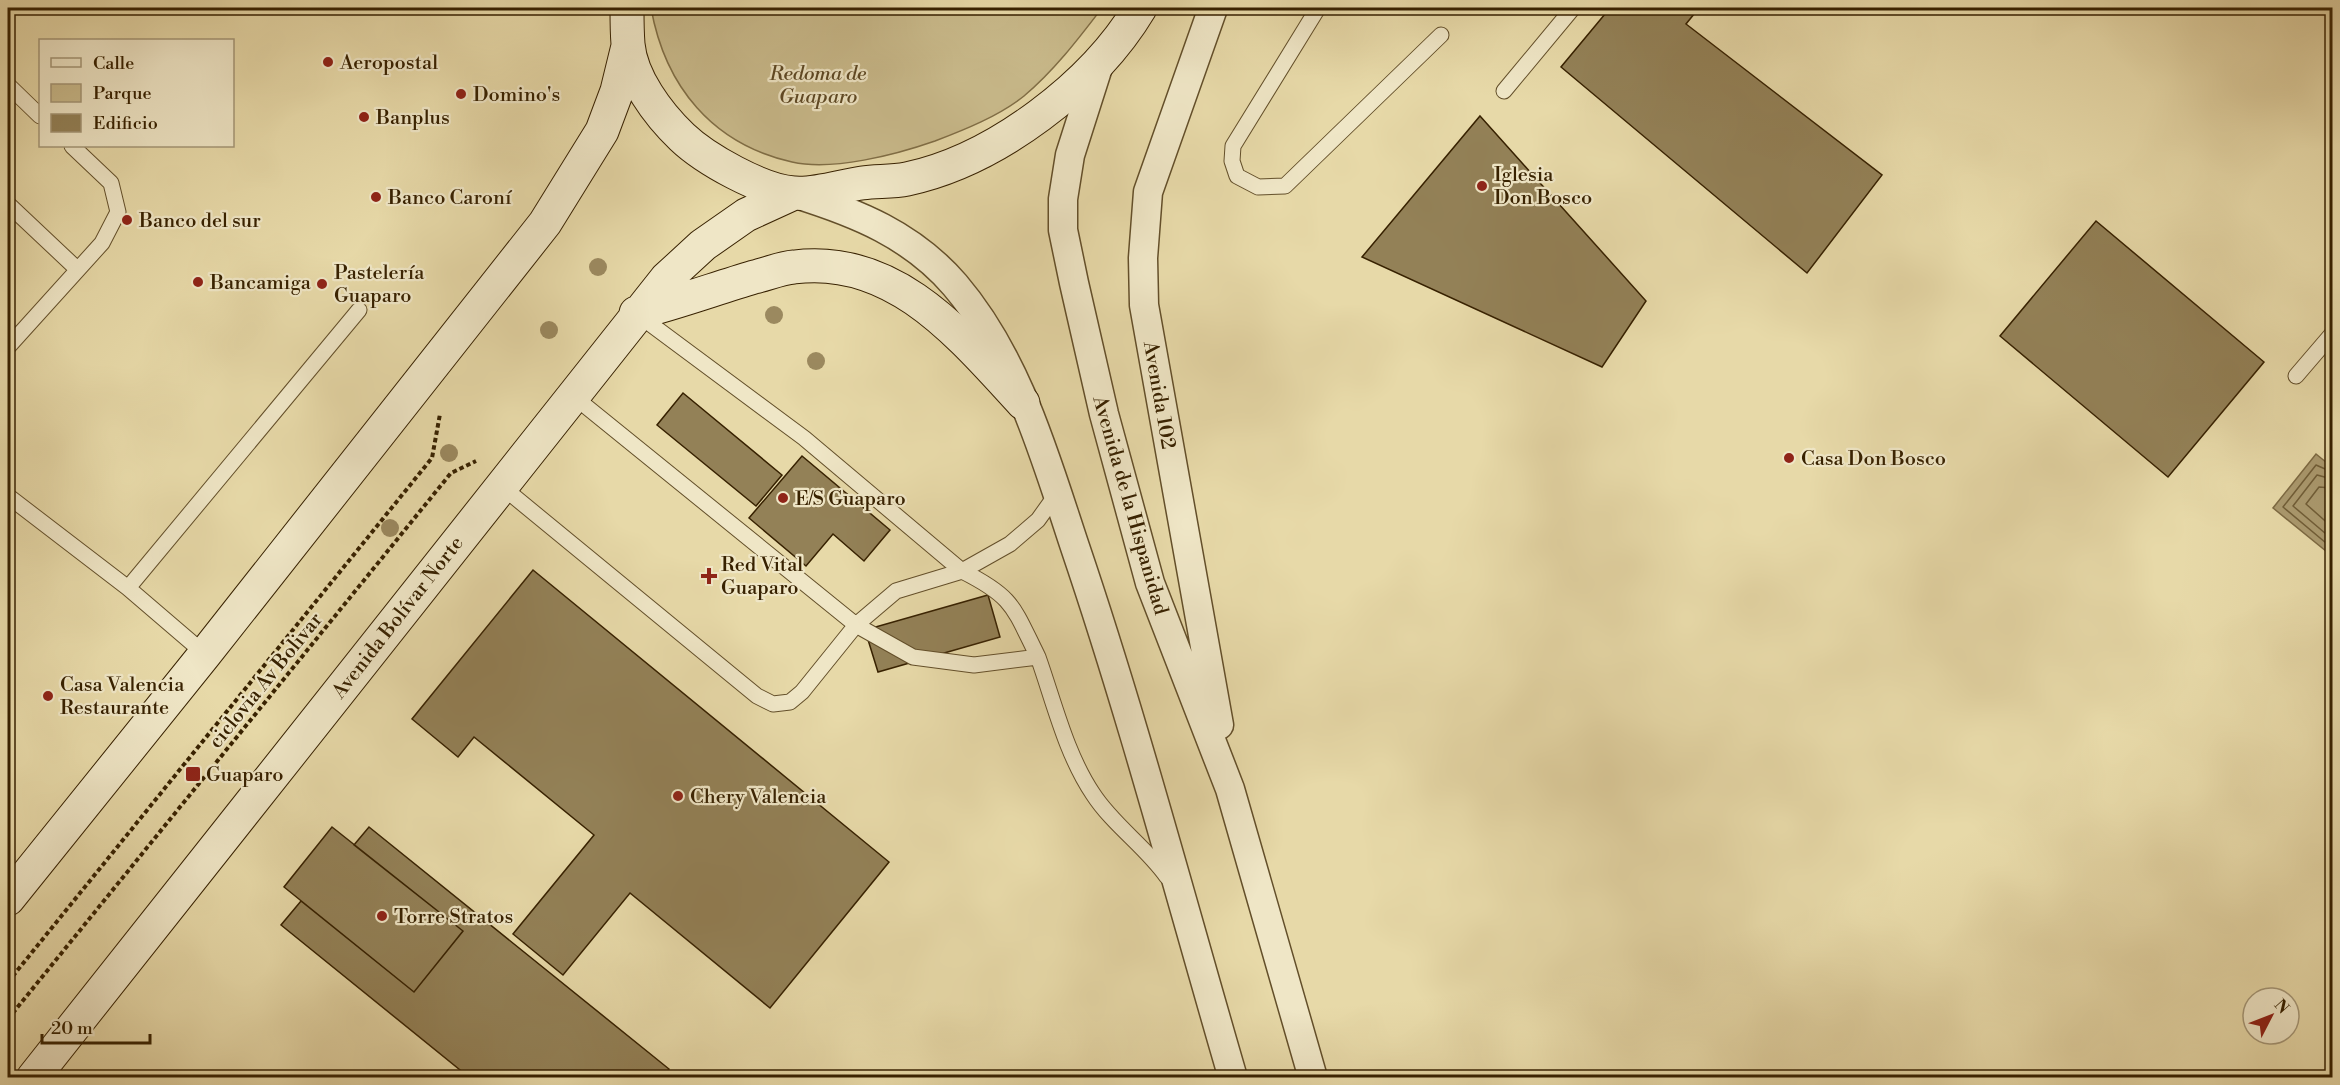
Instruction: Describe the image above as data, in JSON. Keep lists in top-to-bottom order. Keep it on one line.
{"streets":{"main road":["Avenida Bolívar Norte"],"street":["Avenida 102","Avenida de la Hispanidad"],"path":["ciclovia Av Bolivar"]},"crossings":[["Avenida 102","Avenida de la Hispanidad"]],"parks":["Redoma de Guaparo"],"places":{"other":["Aeropostal","Domino's","Banplus","Iglesia Don Bosco","Banco Caroní","Banco del sur","Bancamiga","Pastelería Guaparo","Casa Don Bosco","E/S Guaparo","Casa Valencia Restaurante","Chery Valencia","Torre Stratos"],"health":["Red Vital Guaparo"],"transit":["Guaparo"]},"legend":["Calle","Parque","Edificio"],"scale_bar":"20 m","north":"top right"}
